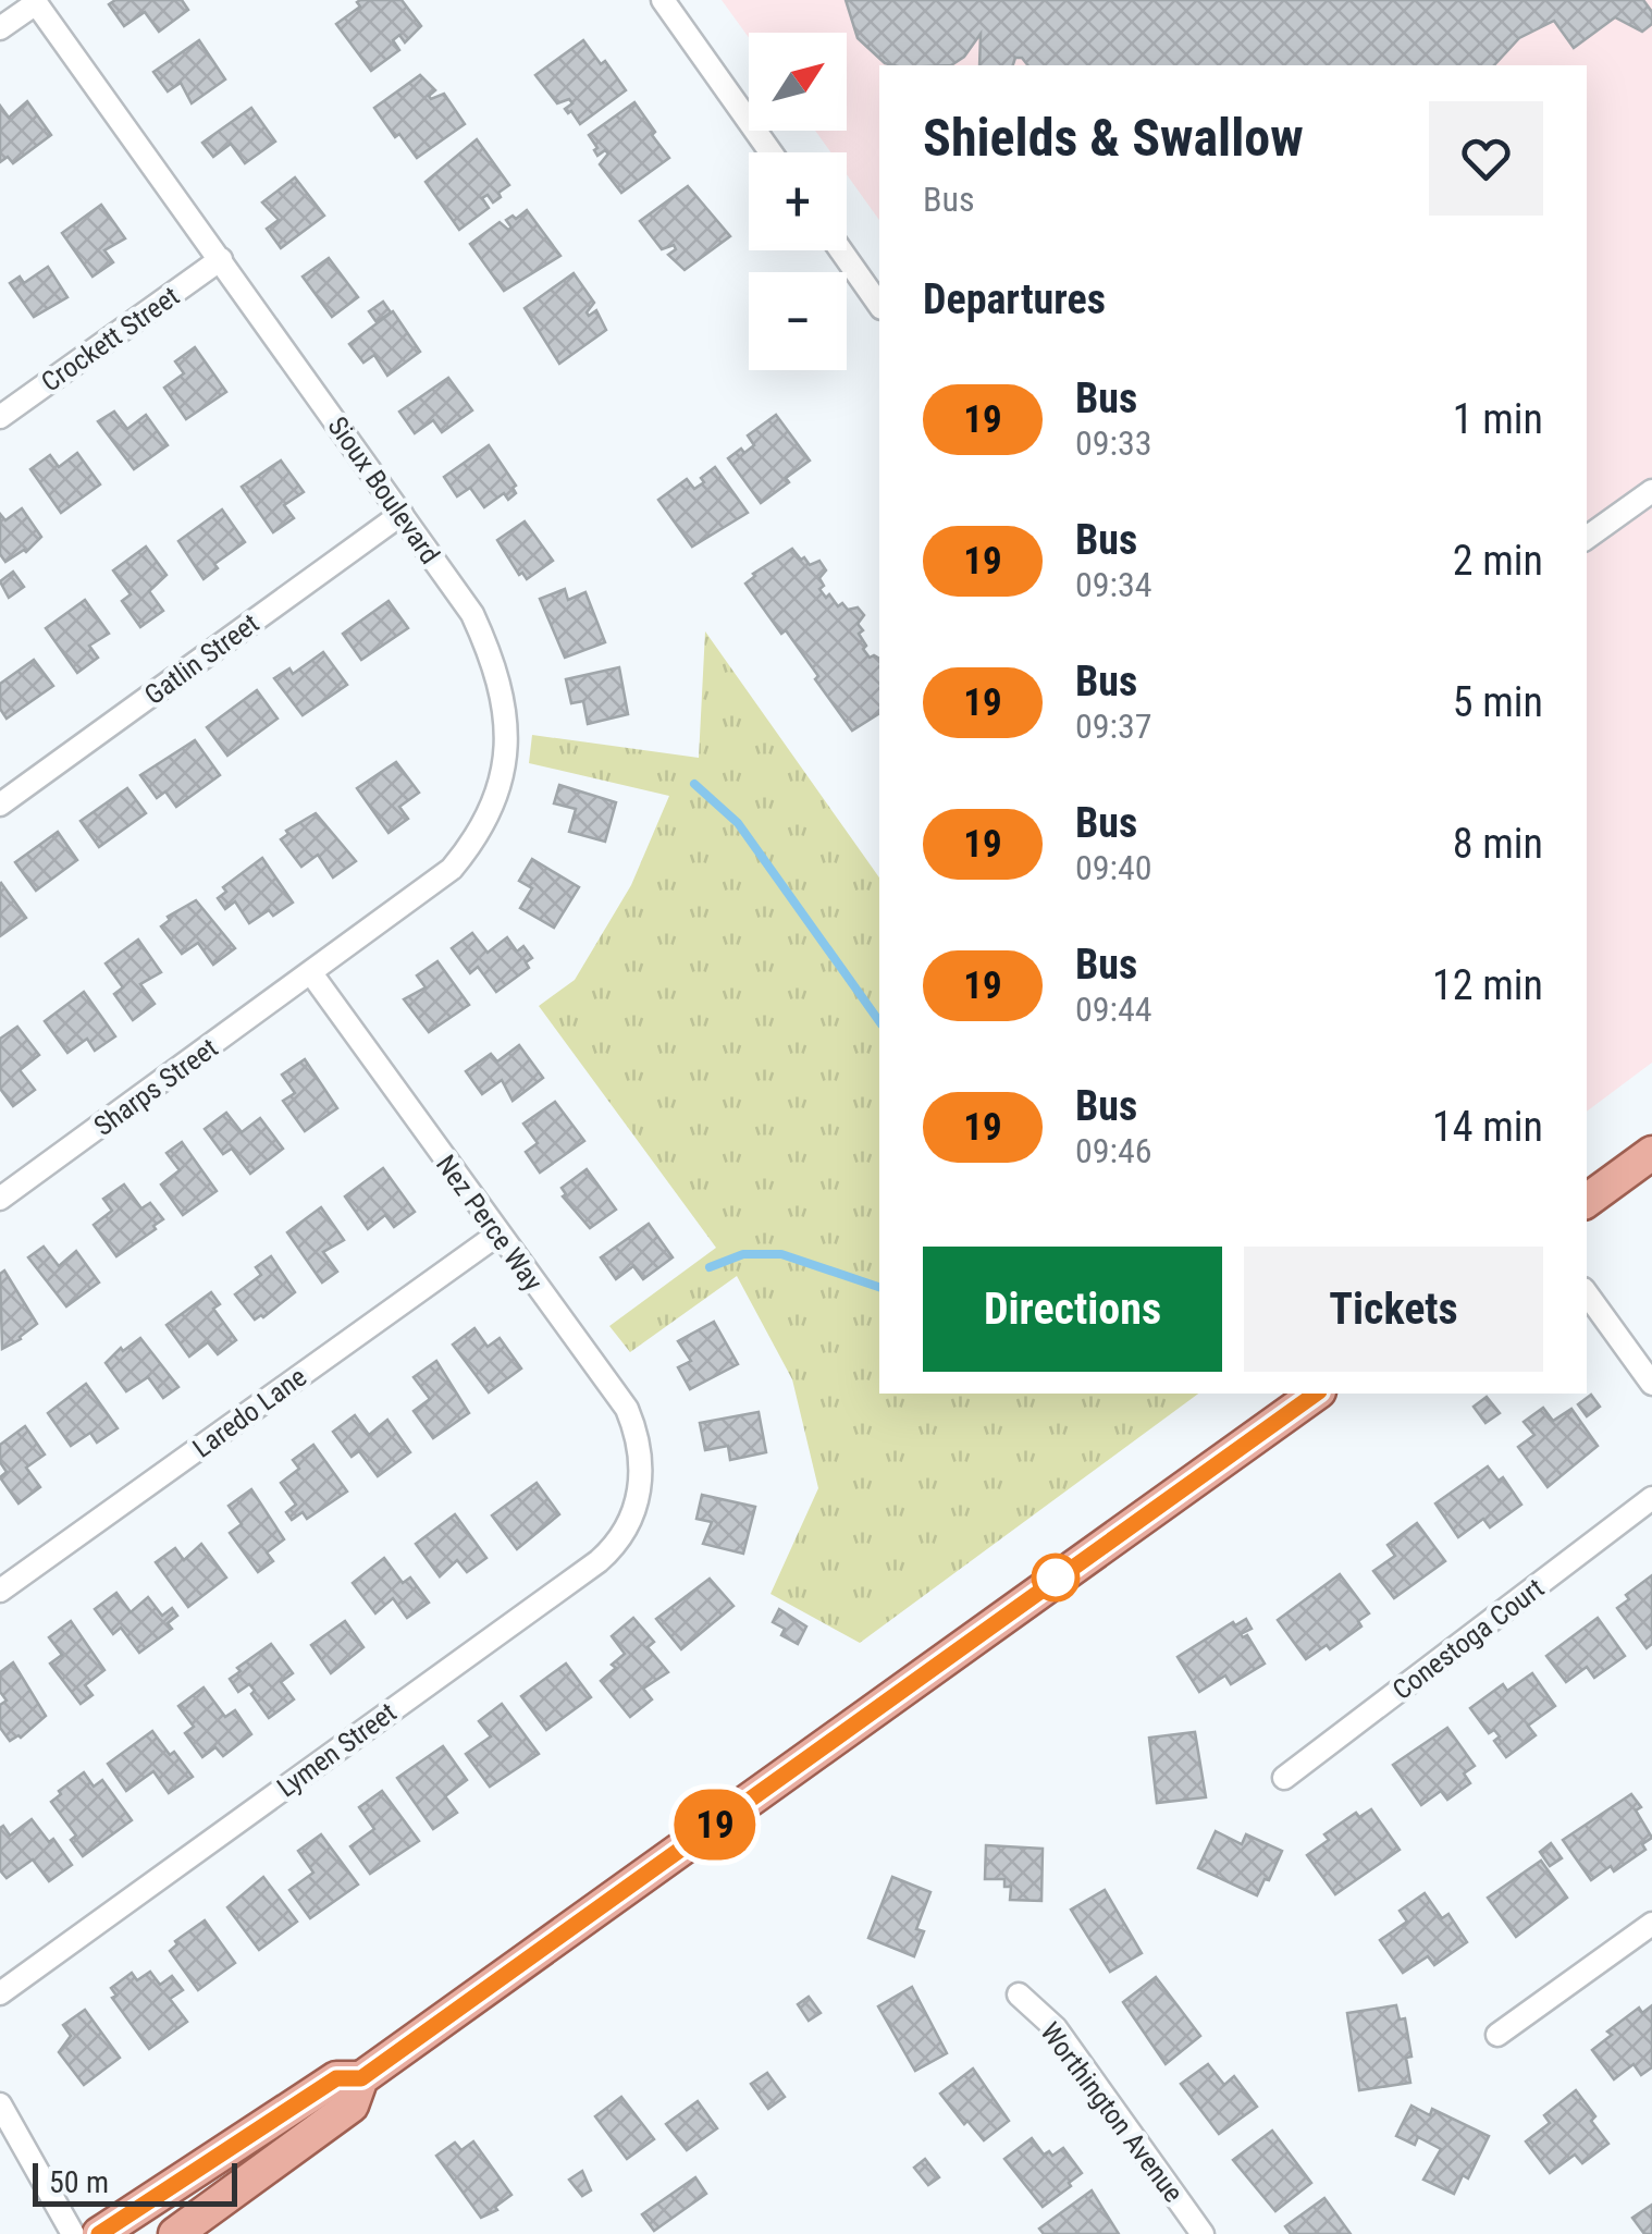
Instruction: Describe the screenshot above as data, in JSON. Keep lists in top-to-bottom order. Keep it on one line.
{"streets":{"street":["Crockett Street","Sioux Boulevard","Gatlin Street","Sharps Street","Nez Perce Way","Laredo Lane","Conestoga Court","Lymen Street","Worthington Avenue"]},"crossings":[["Crockett Street","Sioux Boulevard"],["Sioux Boulevard","Gatlin Street"],["Sioux Boulevard","Sharps Street"],["Sioux Boulevard","Nez Perce Way"],["Sharps Street","Nez Perce Way"],["Nez Perce Way","Laredo Lane"],["Nez Perce Way","Lymen Street"]],"lines":["bus line 19"],"scale_bar":"50 m","north":"top right","page":{"on_map":"19","map_buttons":["+","−"],"heading":[["Shields & Swallow","Bus"],"Departures"],"list":[{"mark":"19","name":"Bus","note":"09:33","value":"1 min"},{"mark":"19","name":"Bus","note":"09:34","value":"2 min"},{"mark":"19","name":"Bus","note":"09:37","value":"5 min"},{"mark":"19","name":"Bus","note":"09:40","value":"8 min"},{"mark":"19","name":"Bus","note":"09:44","value":"12 min"},{"mark":"19","name":"Bus","note":"09:46","value":"14 min"}],"buttons":["Directions","Tickets"],"scale":"50 m"}}
